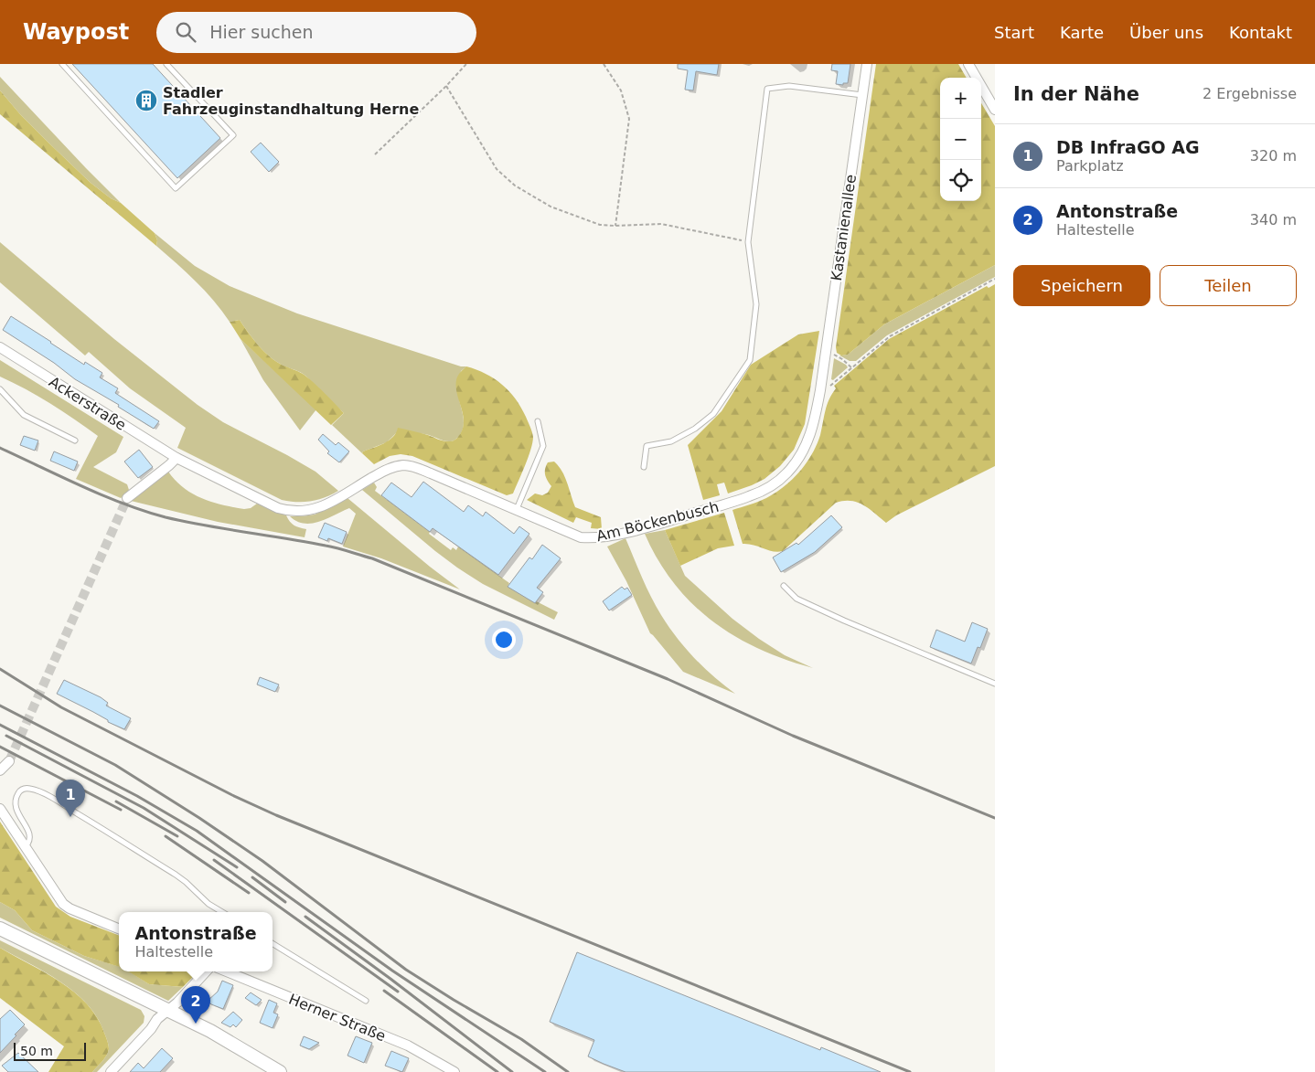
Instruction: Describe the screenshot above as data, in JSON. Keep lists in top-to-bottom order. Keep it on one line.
{"streets":{"street":["Kastanienallee","Ackerstraße","Am Böckenbusch","Herner Straße"]},"crossings":[["Kastanienallee","Am Böckenbusch"],["Ackerstraße","Am Böckenbusch"]],"places":{"building":["Stadler Fahrzeuginstandhaltung Herne"]},"scale_bar":"50 m","page":{"header":"Waypost","search":"Hier suchen","nav":["Start","Karte","Über uns","Kontakt"],"heading":["In der Nähe","2 Ergebnisse"],"map_buttons":["+","−"],"list":[{"mark":"1","name":"DB InfraGO AG","note":"Parkplatz","value":"320 m"},{"mark":"2","name":"Antonstraße","note":"Haltestelle","value":"340 m"}],"buttons":["Speichern","Teilen"],"pins":["1","2"],"popup":["Antonstraße","Haltestelle"],"scale":"50 m"}}
